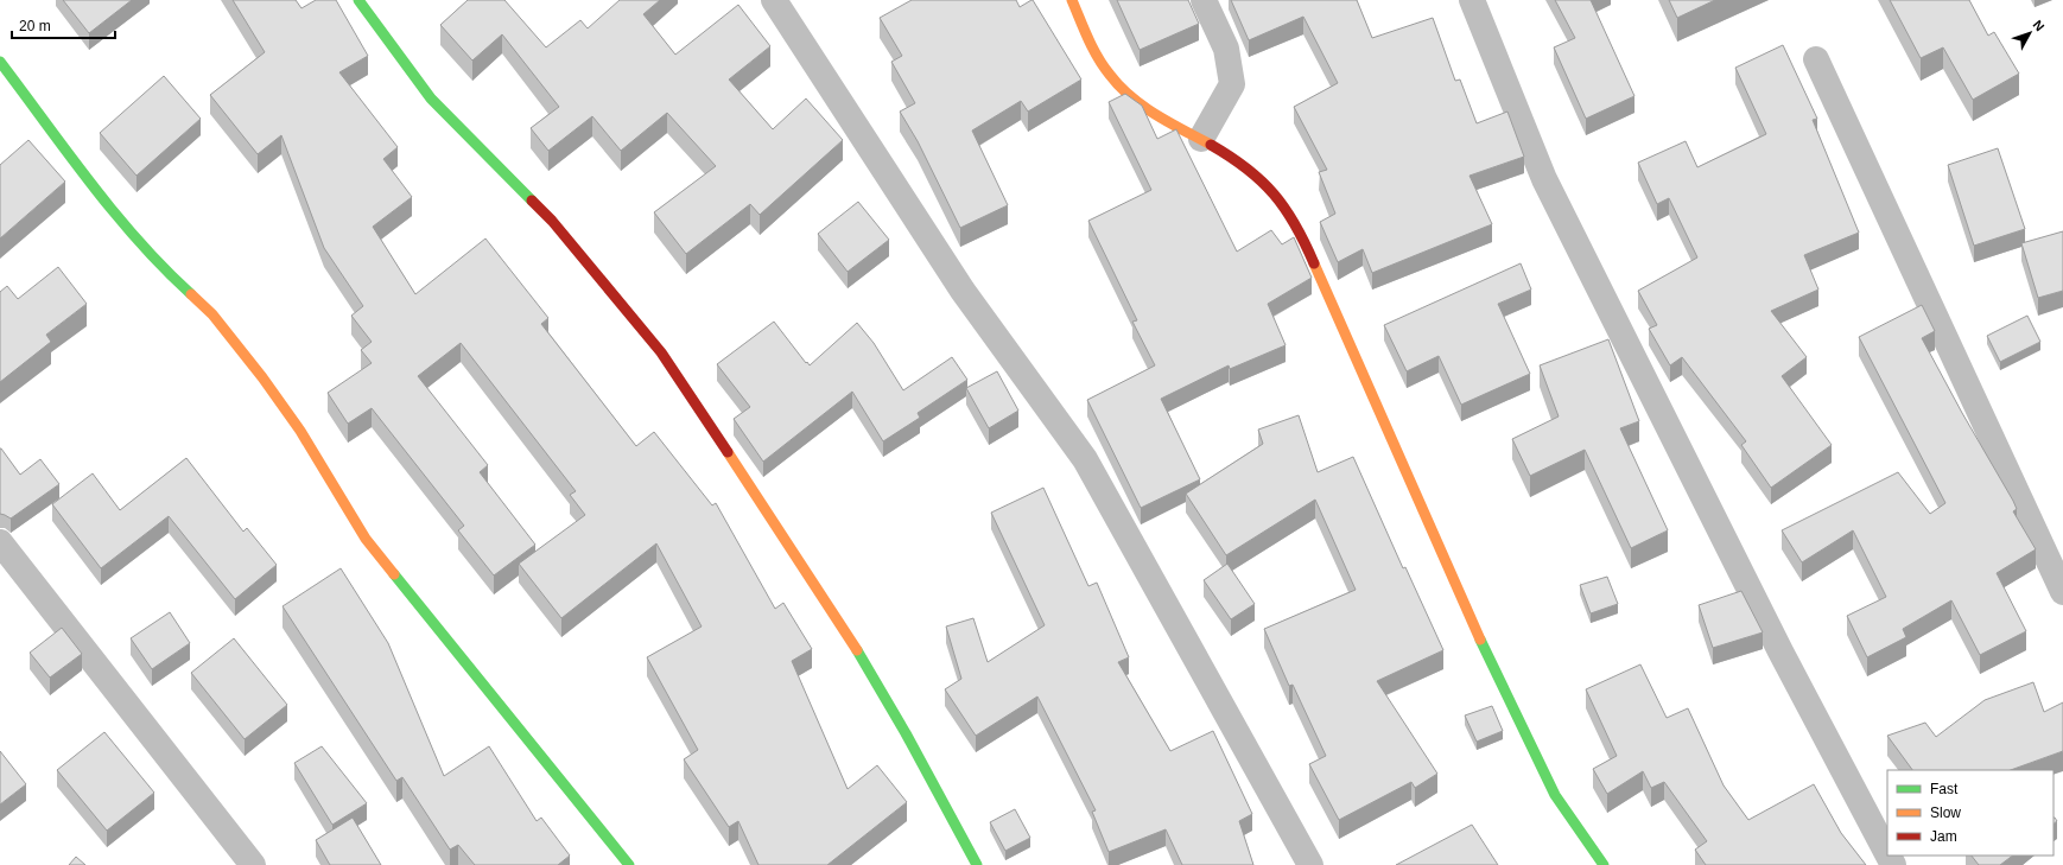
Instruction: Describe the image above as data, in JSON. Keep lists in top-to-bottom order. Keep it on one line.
{"legend":["Fast","Slow","Jam"],"scale_bar":"20 m","north":"top right"}
